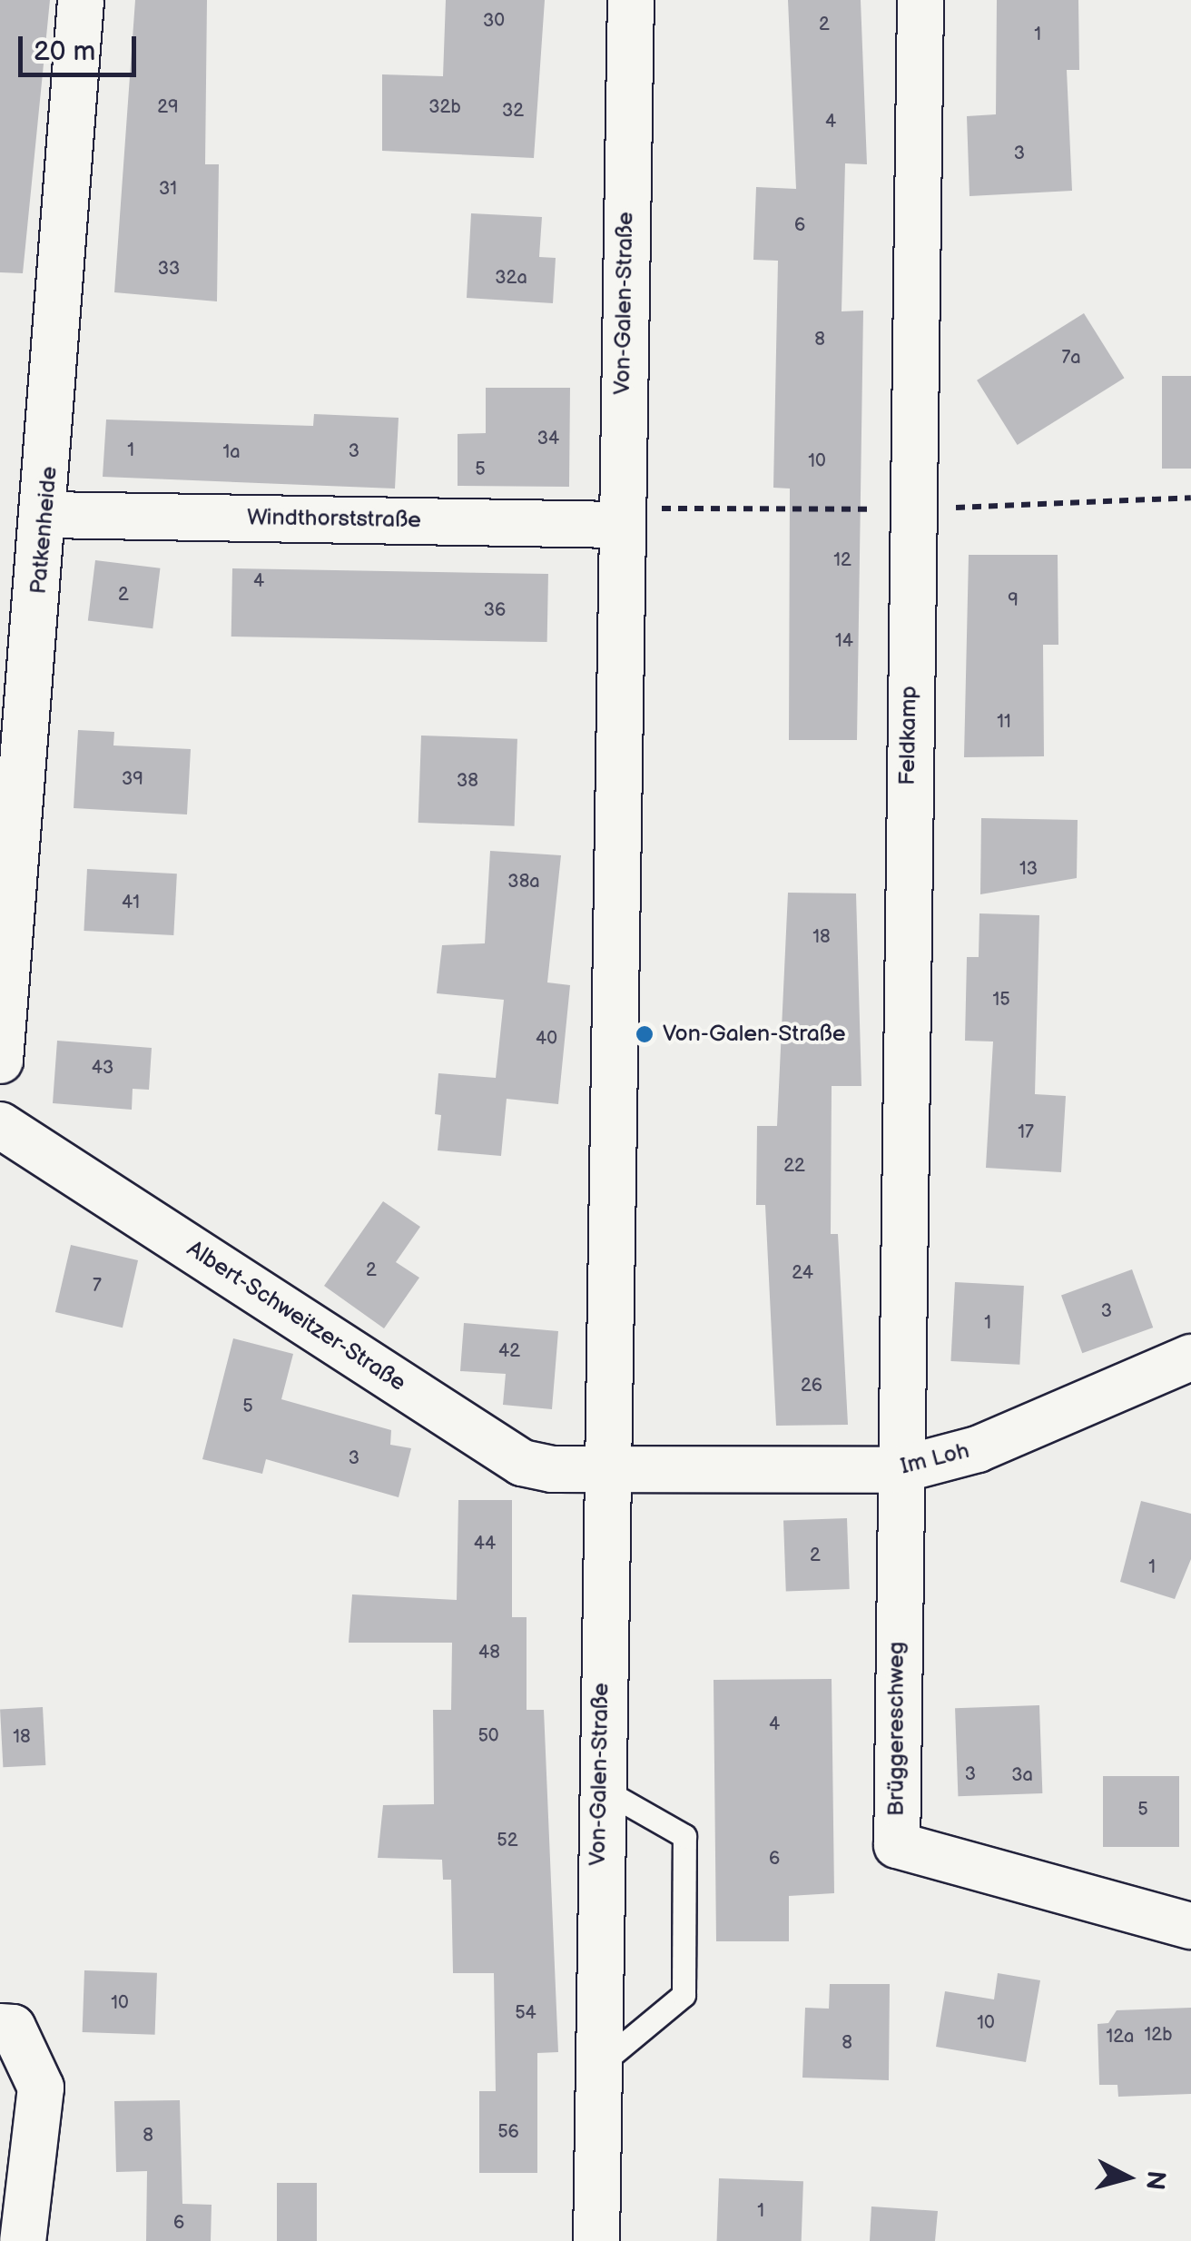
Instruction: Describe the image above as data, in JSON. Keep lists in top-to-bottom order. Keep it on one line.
{"streets":{"street":["Von-Galen-Straße","Windthorststraße","Patkenheide","Feldkamp","Albert-Schweitzer-Straße","Im Loh","Brüggereschweg"]},"crossings":[["Von-Galen-Straße","Windthorststraße"],["Von-Galen-Straße","Albert-Schweitzer-Straße"],["Von-Galen-Straße","Im Loh"],["Windthorststraße","Patkenheide"],["Feldkamp","Im Loh"],["Feldkamp","Brüggereschweg"],["Albert-Schweitzer-Straße","Im Loh"],["Im Loh","Brüggereschweg"]],"places":["Von-Galen-Straße"],"house_numbers":["30","2","1","29","32b","32","4","3","31","6","33","32a","8","7a","34","1","3","1a","10","5","12","4","2","9","36","14","11","39","38","13","38a","41","18","15","40","43","17","22","2","24","7","3","1","42","26","5","3","44","2","1","48","4","50","18","3","3a","5","52","6","10","54","10","12b","12a","8","56","8","1","6"],"scale_bar":"20 m","north":"right"}
